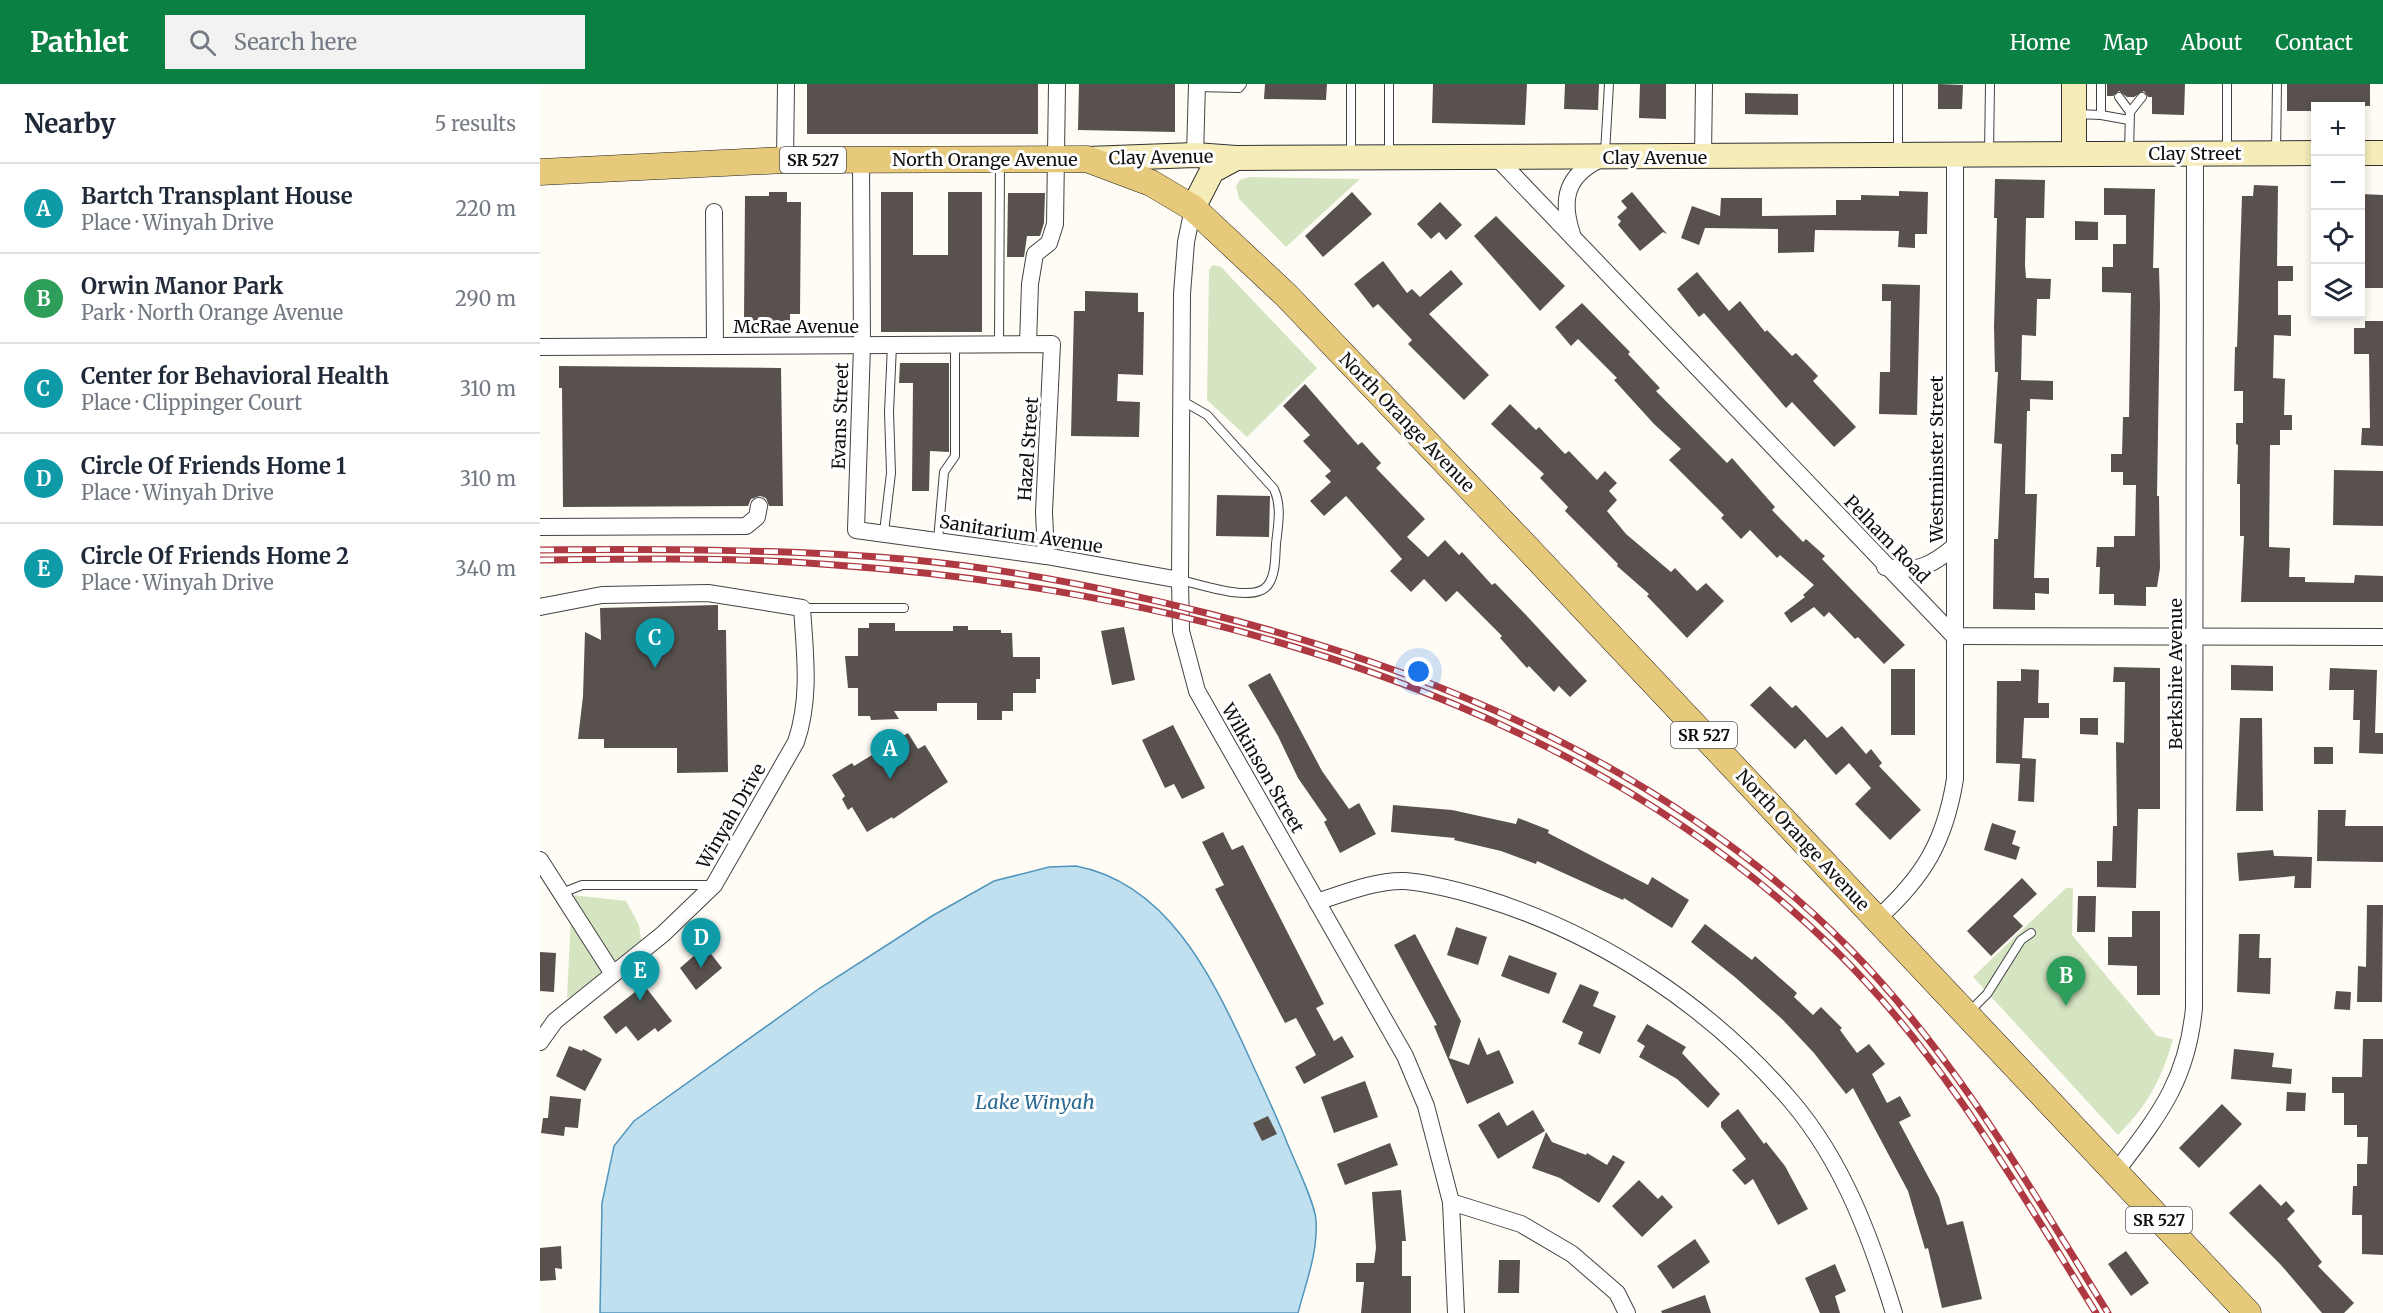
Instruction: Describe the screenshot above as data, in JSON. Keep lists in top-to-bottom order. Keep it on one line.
{"streets":{"main road":["North Orange Avenue","SR 527"],"street":["Clay Street","Clay Avenue","McRae Avenue","Evans Street","Hazel Street","Westminster Street","Sanitarium Avenue","Pelham Road","Berkshire Avenue","Wilkinson Street","Winyah Drive"]},"crossings":[["Clay Street","Clay Avenue"],["Clay Street","Berkshire Avenue"],["Clay Avenue","North Orange Avenue"],["Clay Avenue","Westminster Street"],["Clay Avenue","Pelham Road"],["Clay Avenue","Wilkinson Street"],["North Orange Avenue","SR 527"],["North Orange Avenue","Evans Street"],["North Orange Avenue","Westminster Street"],["North Orange Avenue","Berkshire Avenue"],["North Orange Avenue","Wilkinson Street"],["SR 527","Berkshire Avenue"],["McRae Avenue","Evans Street"],["McRae Avenue","Hazel Street"],["Evans Street","Sanitarium Avenue"],["Hazel Street","Sanitarium Avenue"],["Westminster Street","Pelham Road"],["Sanitarium Avenue","Wilkinson Street"]],"water":["Lake Winyah"],"page":{"header":"Pathlet","search":"Search here","nav":["Home","Map","About","Contact"],"heading":["Nearby","5 results"],"map_buttons":["+","−"],"list":[{"mark":"A","name":"Bartch Transplant House","note":"Place · Winyah Drive","value":"220 m"},{"mark":"B","name":"Orwin Manor Park","note":"Park · North Orange Avenue","value":"290 m"},{"mark":"C","name":"Center for Behavioral Health","note":"Place · Clippinger Court","value":"310 m"},{"mark":"D","name":"Circle Of Friends Home 1","note":"Place · Winyah Drive","value":"310 m"},{"mark":"E","name":"Circle Of Friends Home 2","note":"Place · Winyah Drive","value":"340 m"}],"pins":["C","A","D","E","B"]}}
